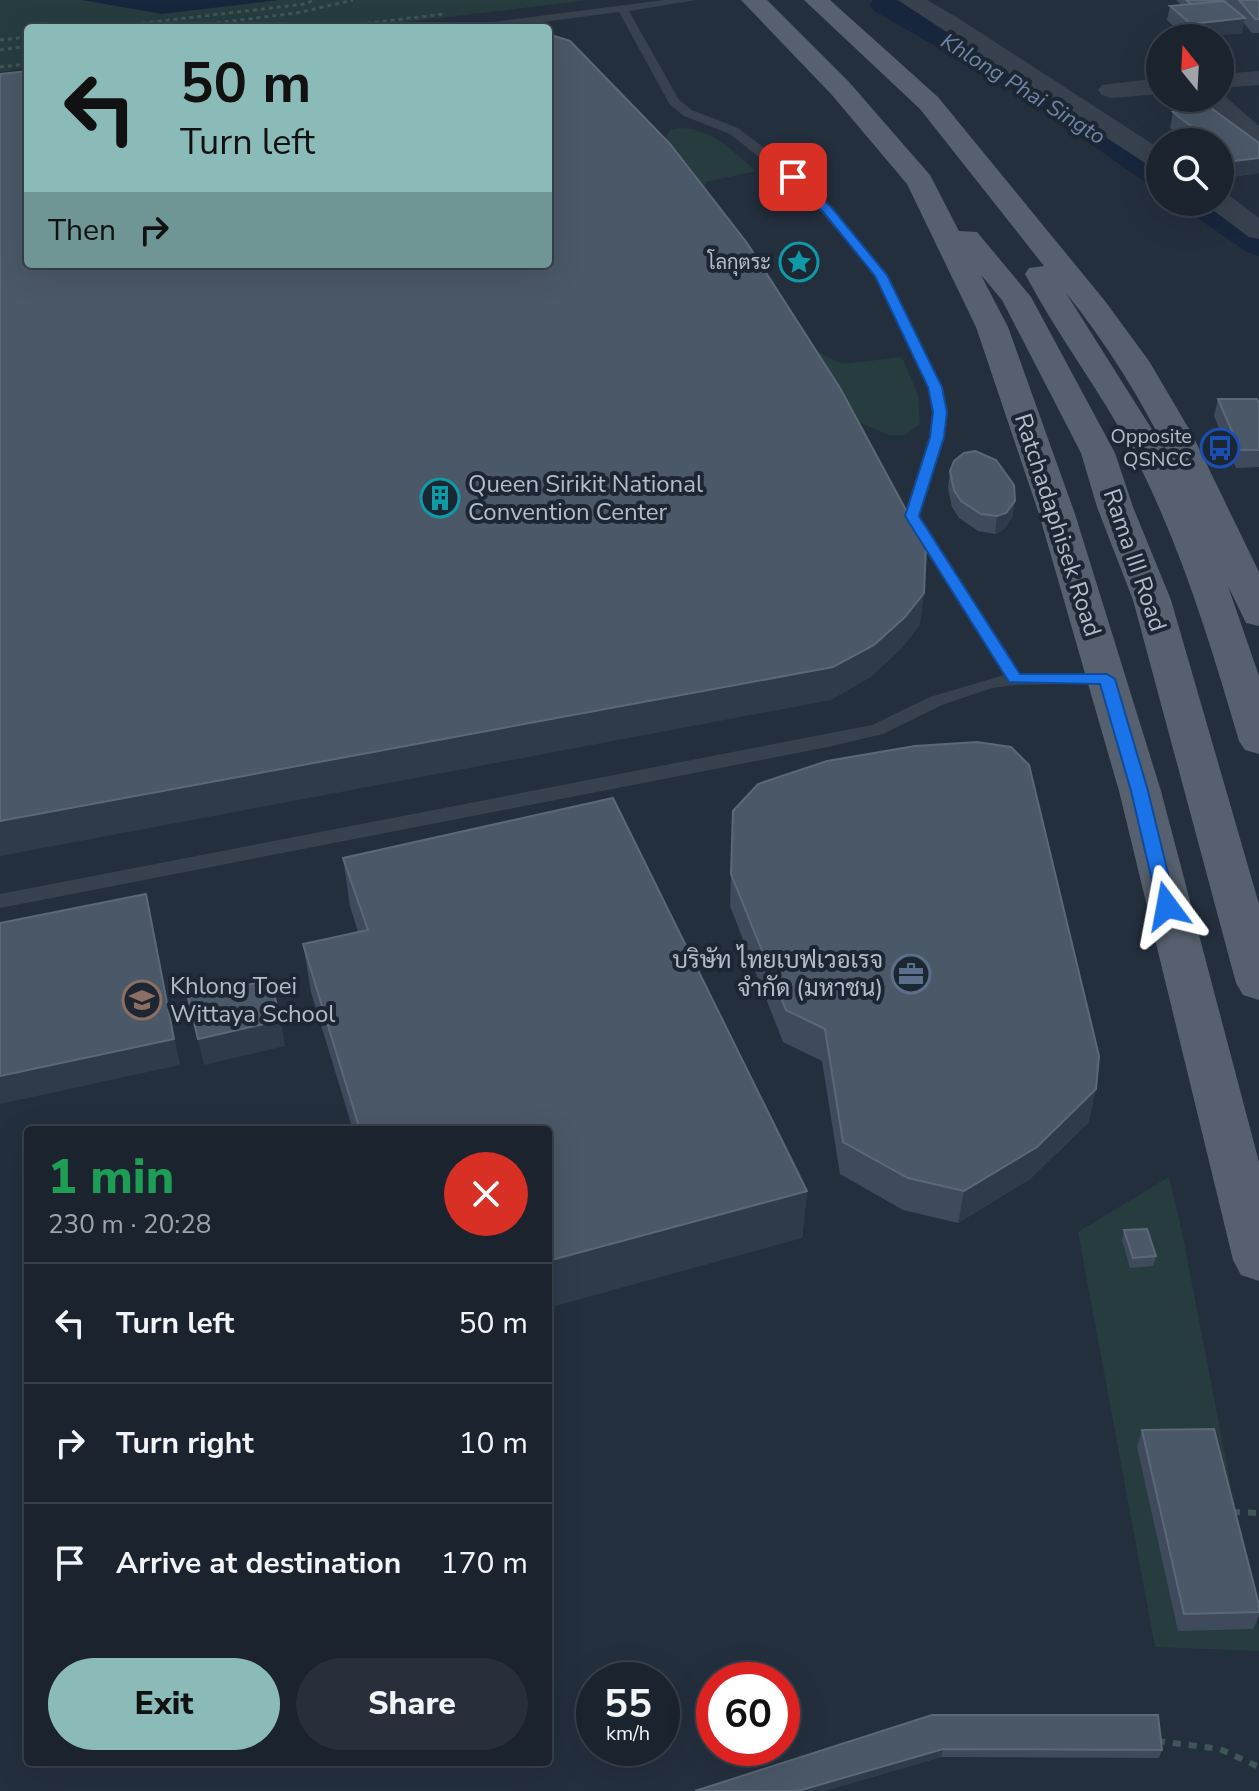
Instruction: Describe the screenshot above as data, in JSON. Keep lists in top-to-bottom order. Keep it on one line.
{"streets":{"main road":["Ratchadaphisek Road","Rama III Road"]},"crossings":[["Ratchadaphisek Road","Rama III Road"]],"water":["Khlong Phai Singto"],"places":{"place":["โลกุตระ"],"bus stop":["Opposite QSNCC"],"building":["Queen Sirikit National Convention Center"],"office":["บริษัท ไทยเบฟเวอเรจ จำกัด (มหาชน)"],"school or university":["Khlong Toei Wittaya School"]},"north":"top","page":{"turn":["50 m","Turn left"],"then":"Then","heading":["1 min","230 m · 20:28"],"list":[{"name":"Turn left","value":"50 m"},{"name":"Turn right","value":"10 m"},{"name":"Arrive at destination","value":"170 m"}],"buttons":["Exit","Share"],"speed":"55 km/h","limit":"60"}}
